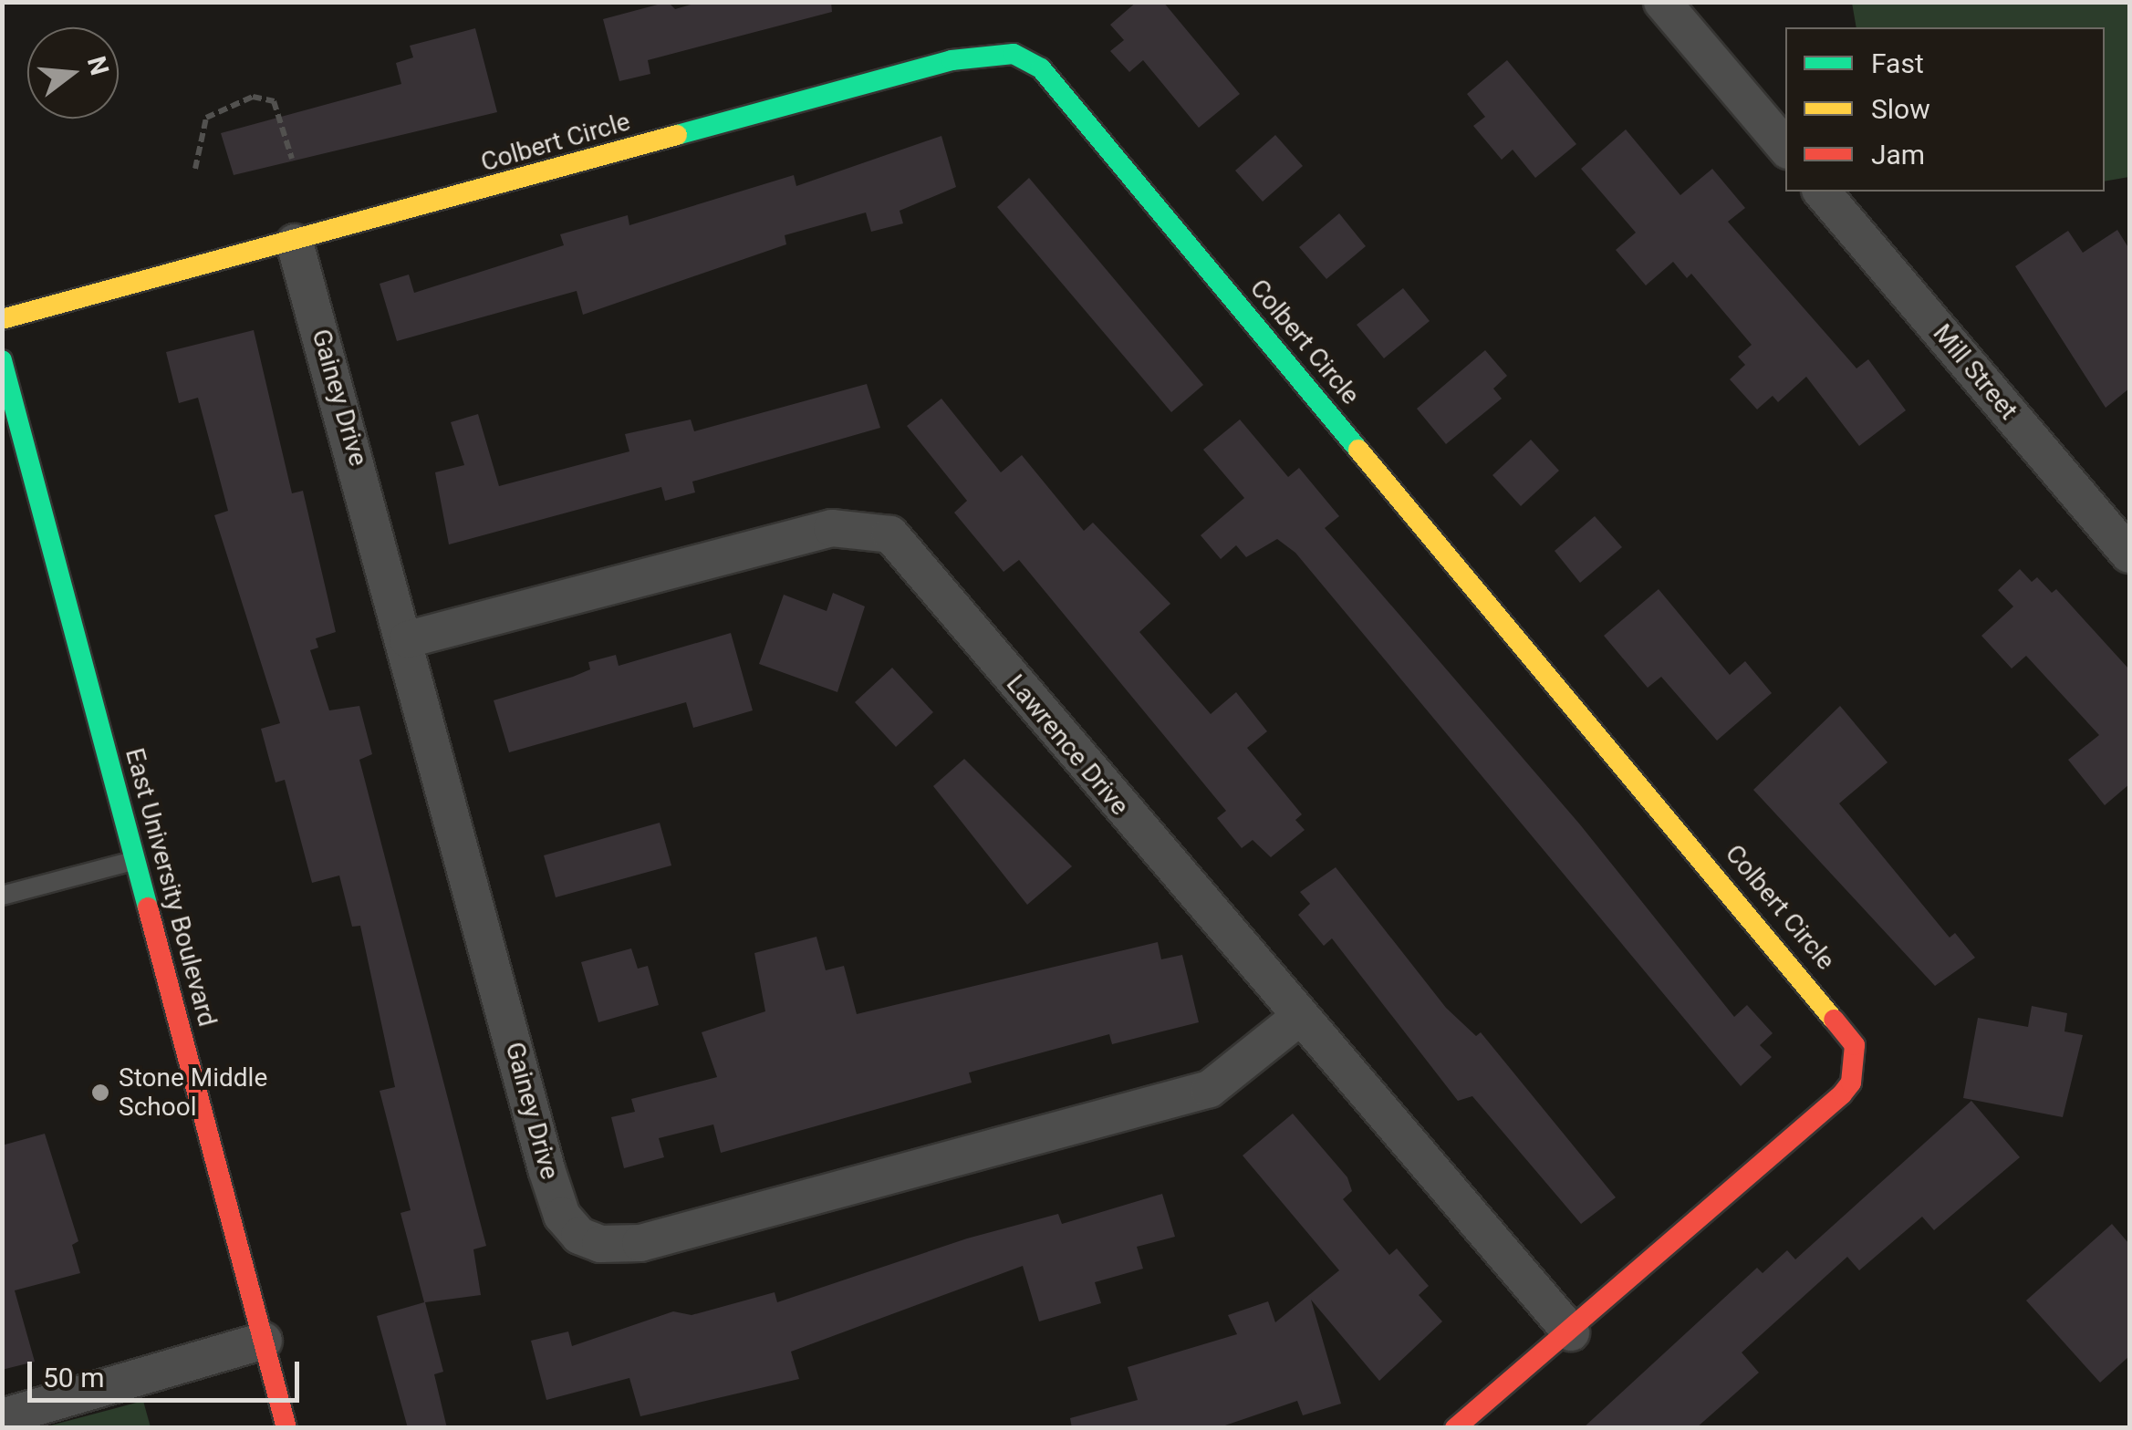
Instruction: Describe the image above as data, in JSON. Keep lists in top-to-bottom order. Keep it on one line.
{"streets":{"street":["Colbert Circle","Mill Street","Gainey Drive","Lawrence Drive","East University Boulevard"]},"crossings":[["Colbert Circle","Gainey Drive"],["Colbert Circle","Lawrence Drive"],["Gainey Drive","Lawrence Drive"]],"places":["Stone Middle School"],"legend":["Fast","Slow","Jam"],"scale_bar":"50 m","north":"right"}
